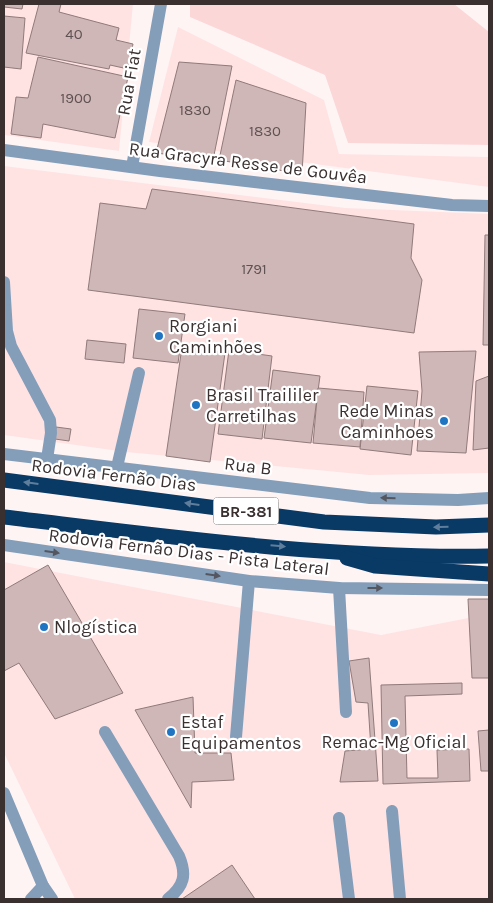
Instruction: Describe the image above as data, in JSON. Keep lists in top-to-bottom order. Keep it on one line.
{"streets":{"highway":["Rodovia Fernão Dias","BR-381"],"street":["Rua Fiat","Rua Gracyra Resse de Gouvêa","Rua B","Rodovia Fernão Dias - Pista Lateral"]},"crossings":[["Rua Fiat","Rua Gracyra Resse de Gouvêa"]],"one_way":["Rua B","Rodovia Fernão Dias - Pista Lateral"],"places":["Rorgiani Caminhões","Brasil Traililer Carretilhas","Rede Minas Caminhoes","Nlogística","Remac-Mg Oficial","Estaf Equipamentos"],"house_numbers":["40","1900","1830","1830","1791"]}
